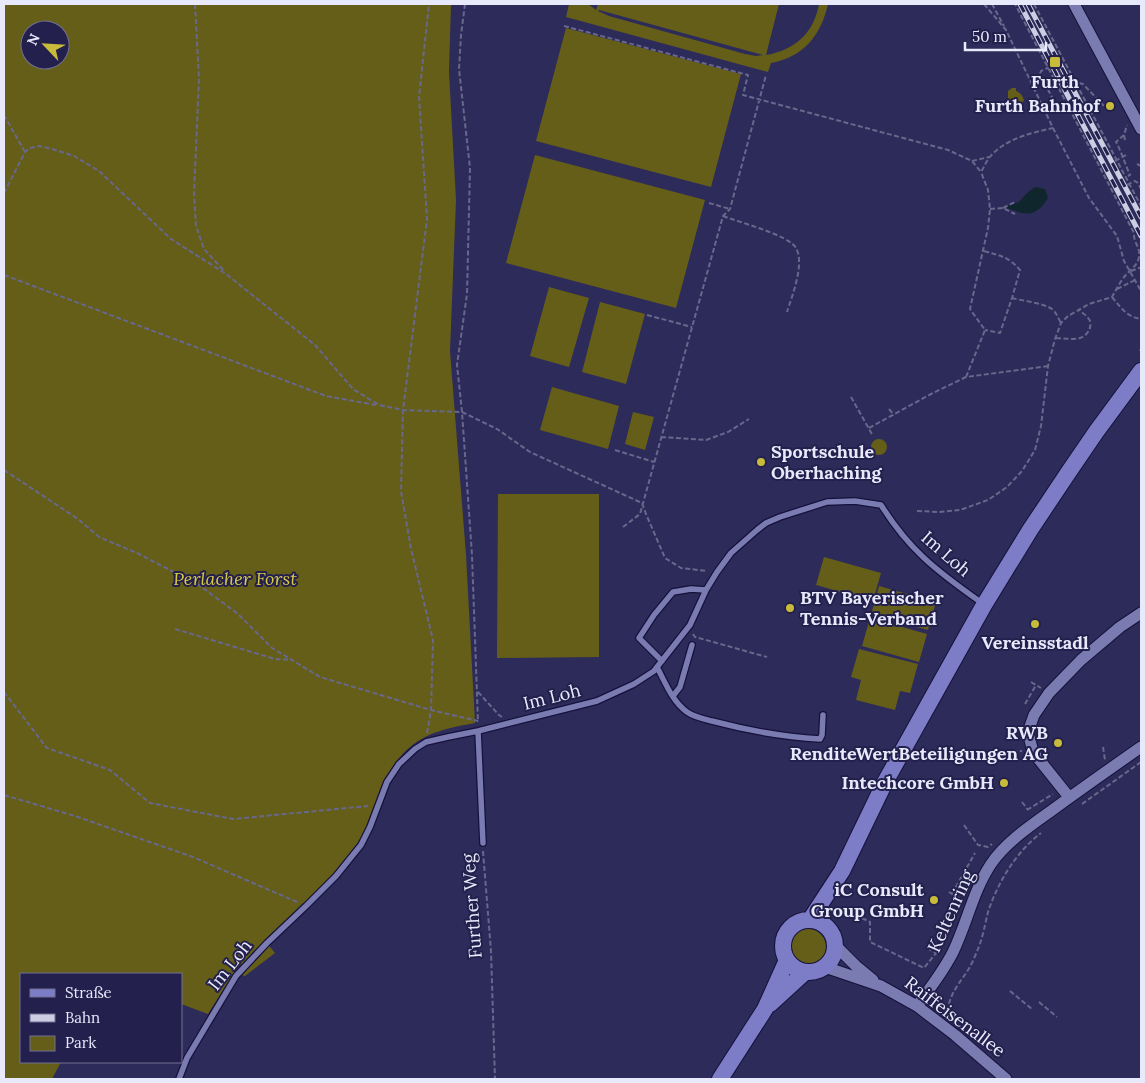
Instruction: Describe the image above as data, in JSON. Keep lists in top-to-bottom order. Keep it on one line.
{"streets":{"street":["Keltenring","Raiffeisenallee"],"lane":["Im Loh","Further Weg"]},"crossings":[["Im Loh","Further Weg"],["Keltenring","Raiffeisenallee"]],"parks":["Perlacher Forst"],"places":{"transit":["Furth"],"other":["Furth Bahnhof","Sportschule Oberhaching","BTV Bayerischer Tennis-Verband","Vereinsstadl","RWB RenditeWertBeteiligungen AG","Intechcore GmbH","iC Consult Group GmbH"]},"legend":["Straße","Bahn","Park"],"scale_bar":"50 m","north":"top left"}
